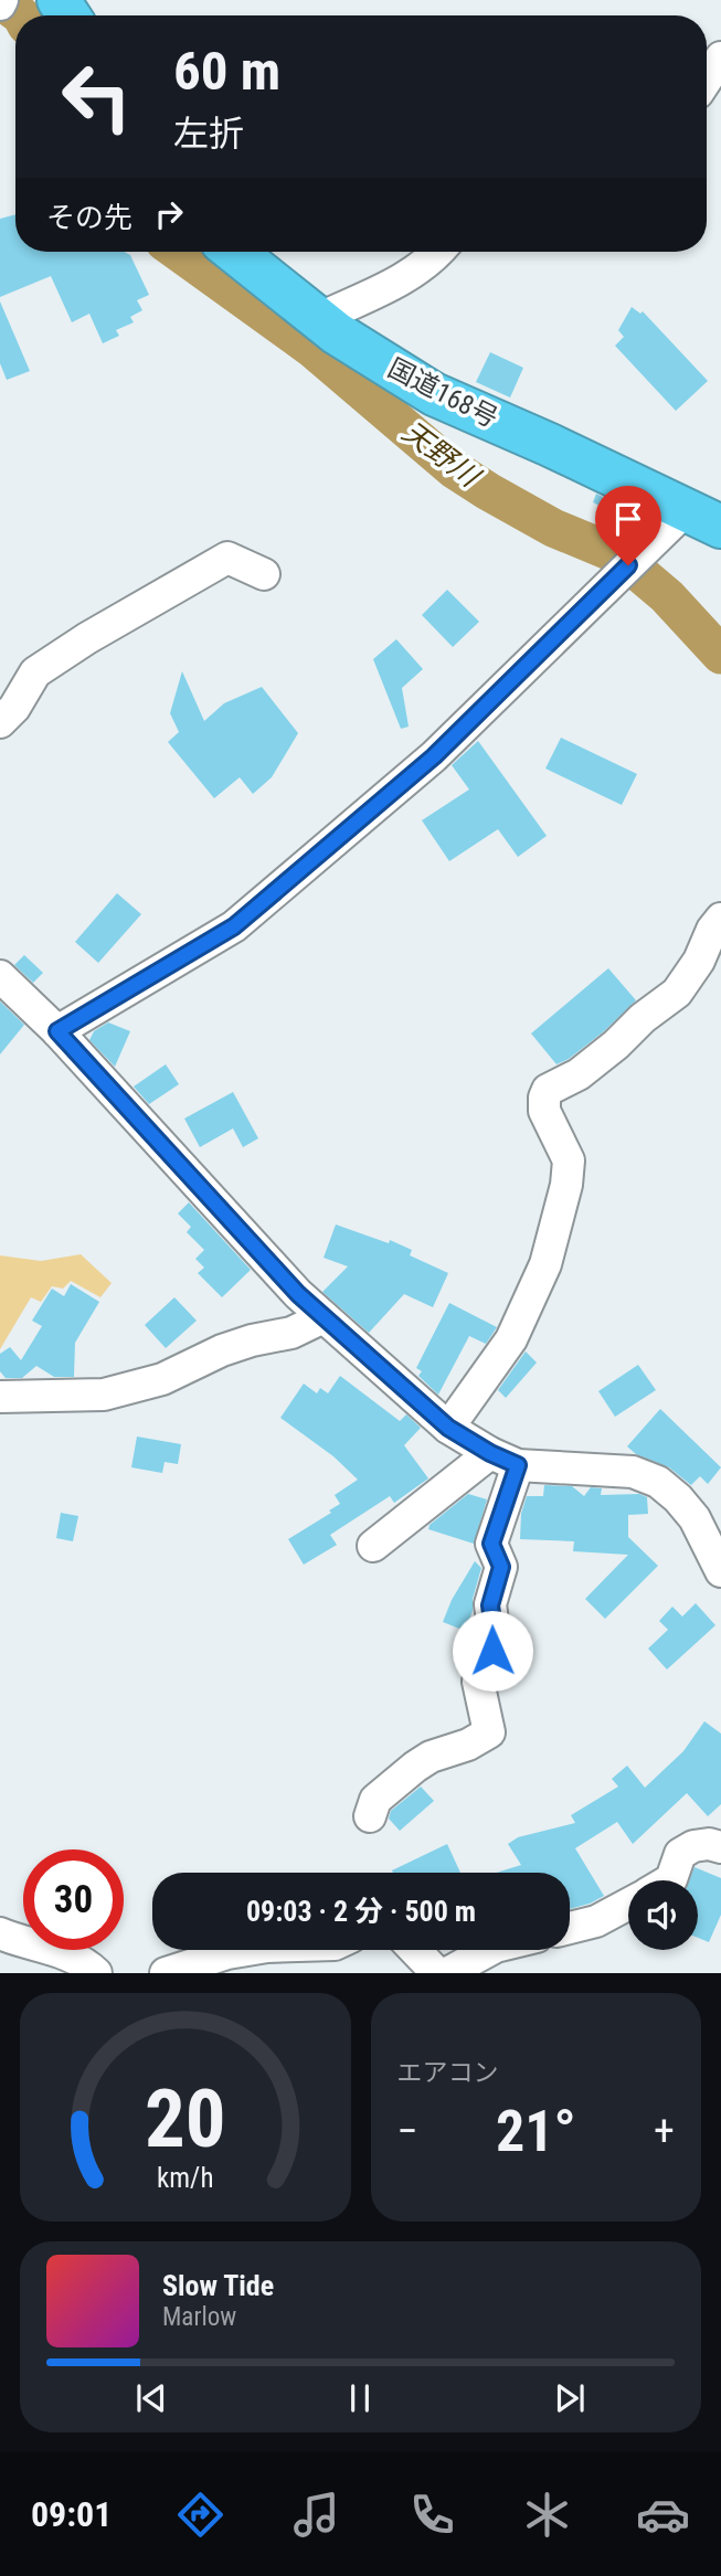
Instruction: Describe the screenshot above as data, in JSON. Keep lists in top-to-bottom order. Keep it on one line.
{"streets":{"highway":["国道168号"]},"water":["天野川"],"page":{"turn":["60 m","左折"],"then":"その先","limit":"30","trip":"09:03 · 2 分 · 500 m","tile":"エアコン","heat":["−","21°","+"],"song":["Slow Tide","Marlow"],"tabs":"09:01","gauge":["20","km/h"]}}
